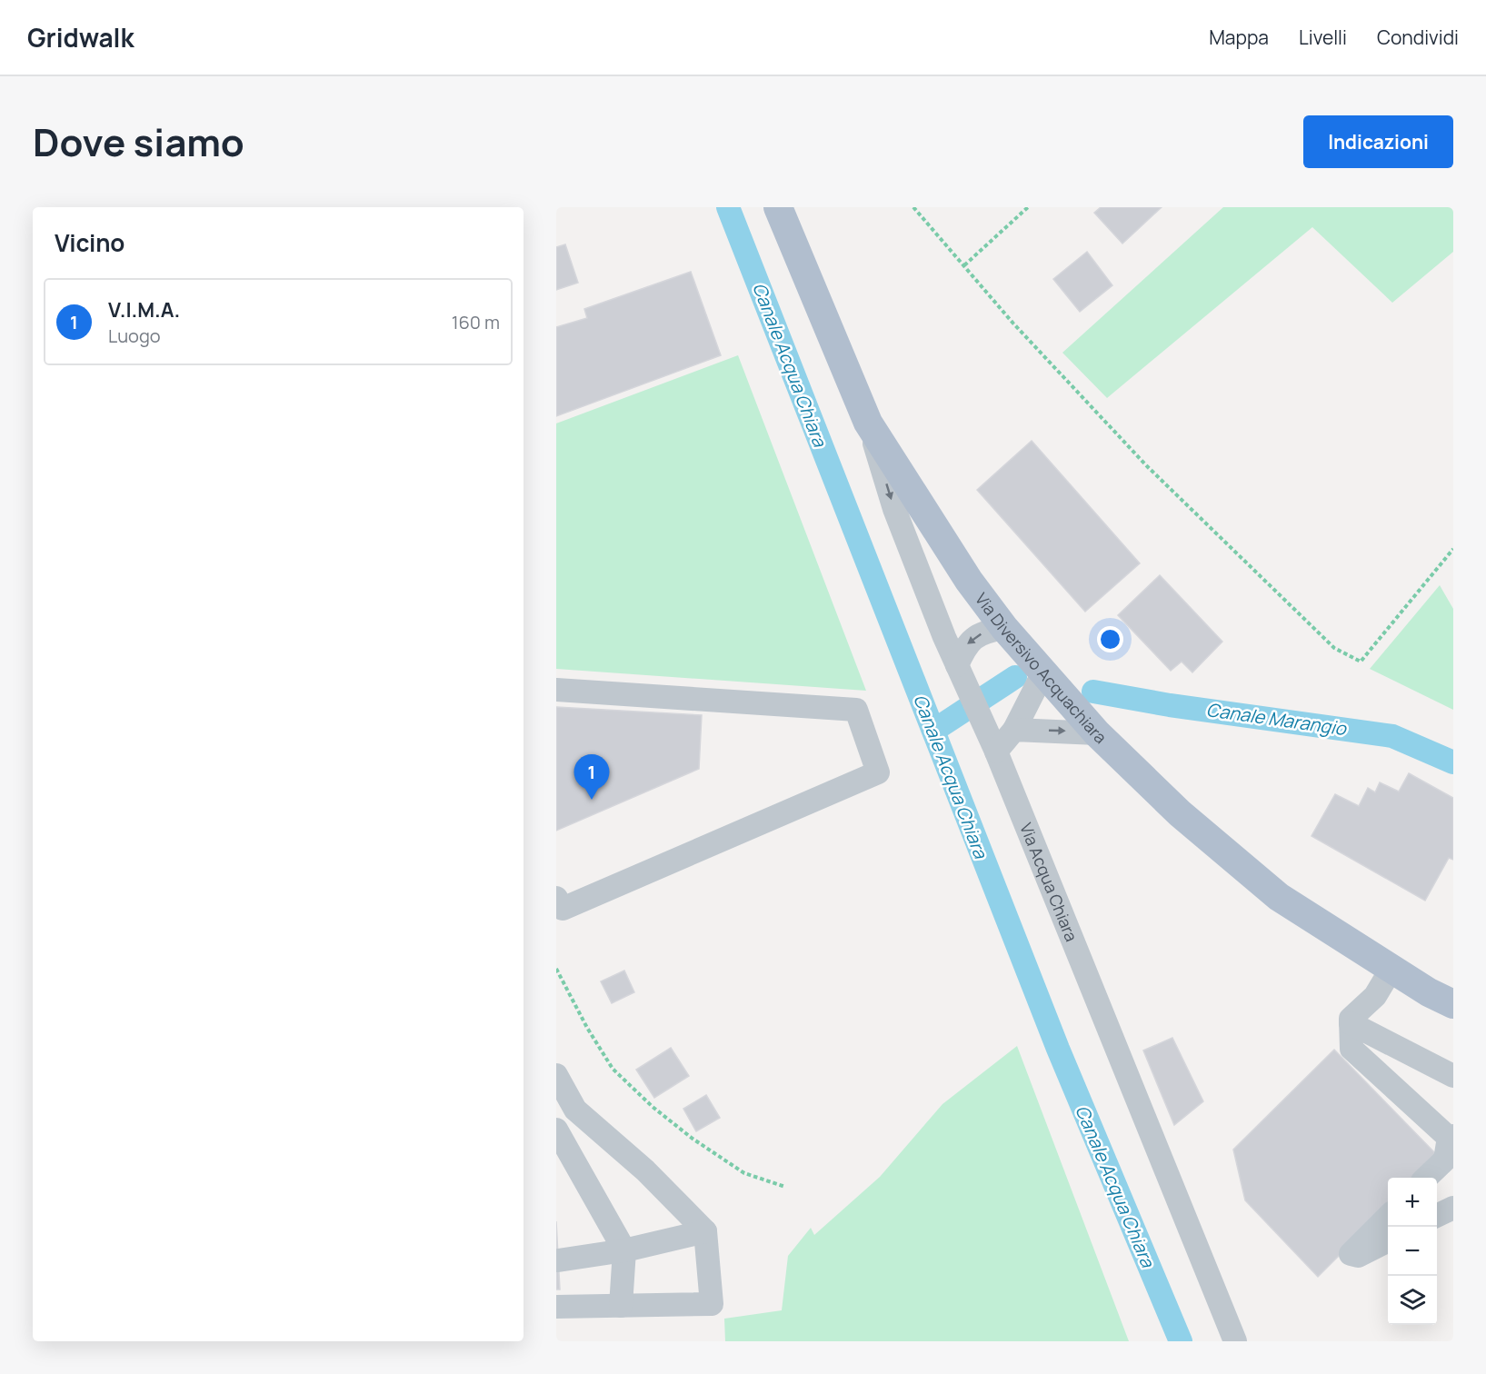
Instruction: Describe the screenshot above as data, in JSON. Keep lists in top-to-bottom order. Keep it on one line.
{"streets":{"main road":["Via Diversivo Acquachiara"],"street":["Via Acqua Chiara"]},"crossings":[["Via Diversivo Acquachiara","Via Acqua Chiara"]],"water":["Canale Acqua Chiara","Canale Marangio"],"page":{"header":"Gridwalk","nav":["Mappa","Livelli","Condividi"],"title":"Dove siamo","buttons":"Indicazioni","heading":"Vicino","list":[{"mark":"1","name":"V.I.M.A.","note":"Luogo","value":"160 m"}],"pins":"1","map_buttons":["+","−"]}}
